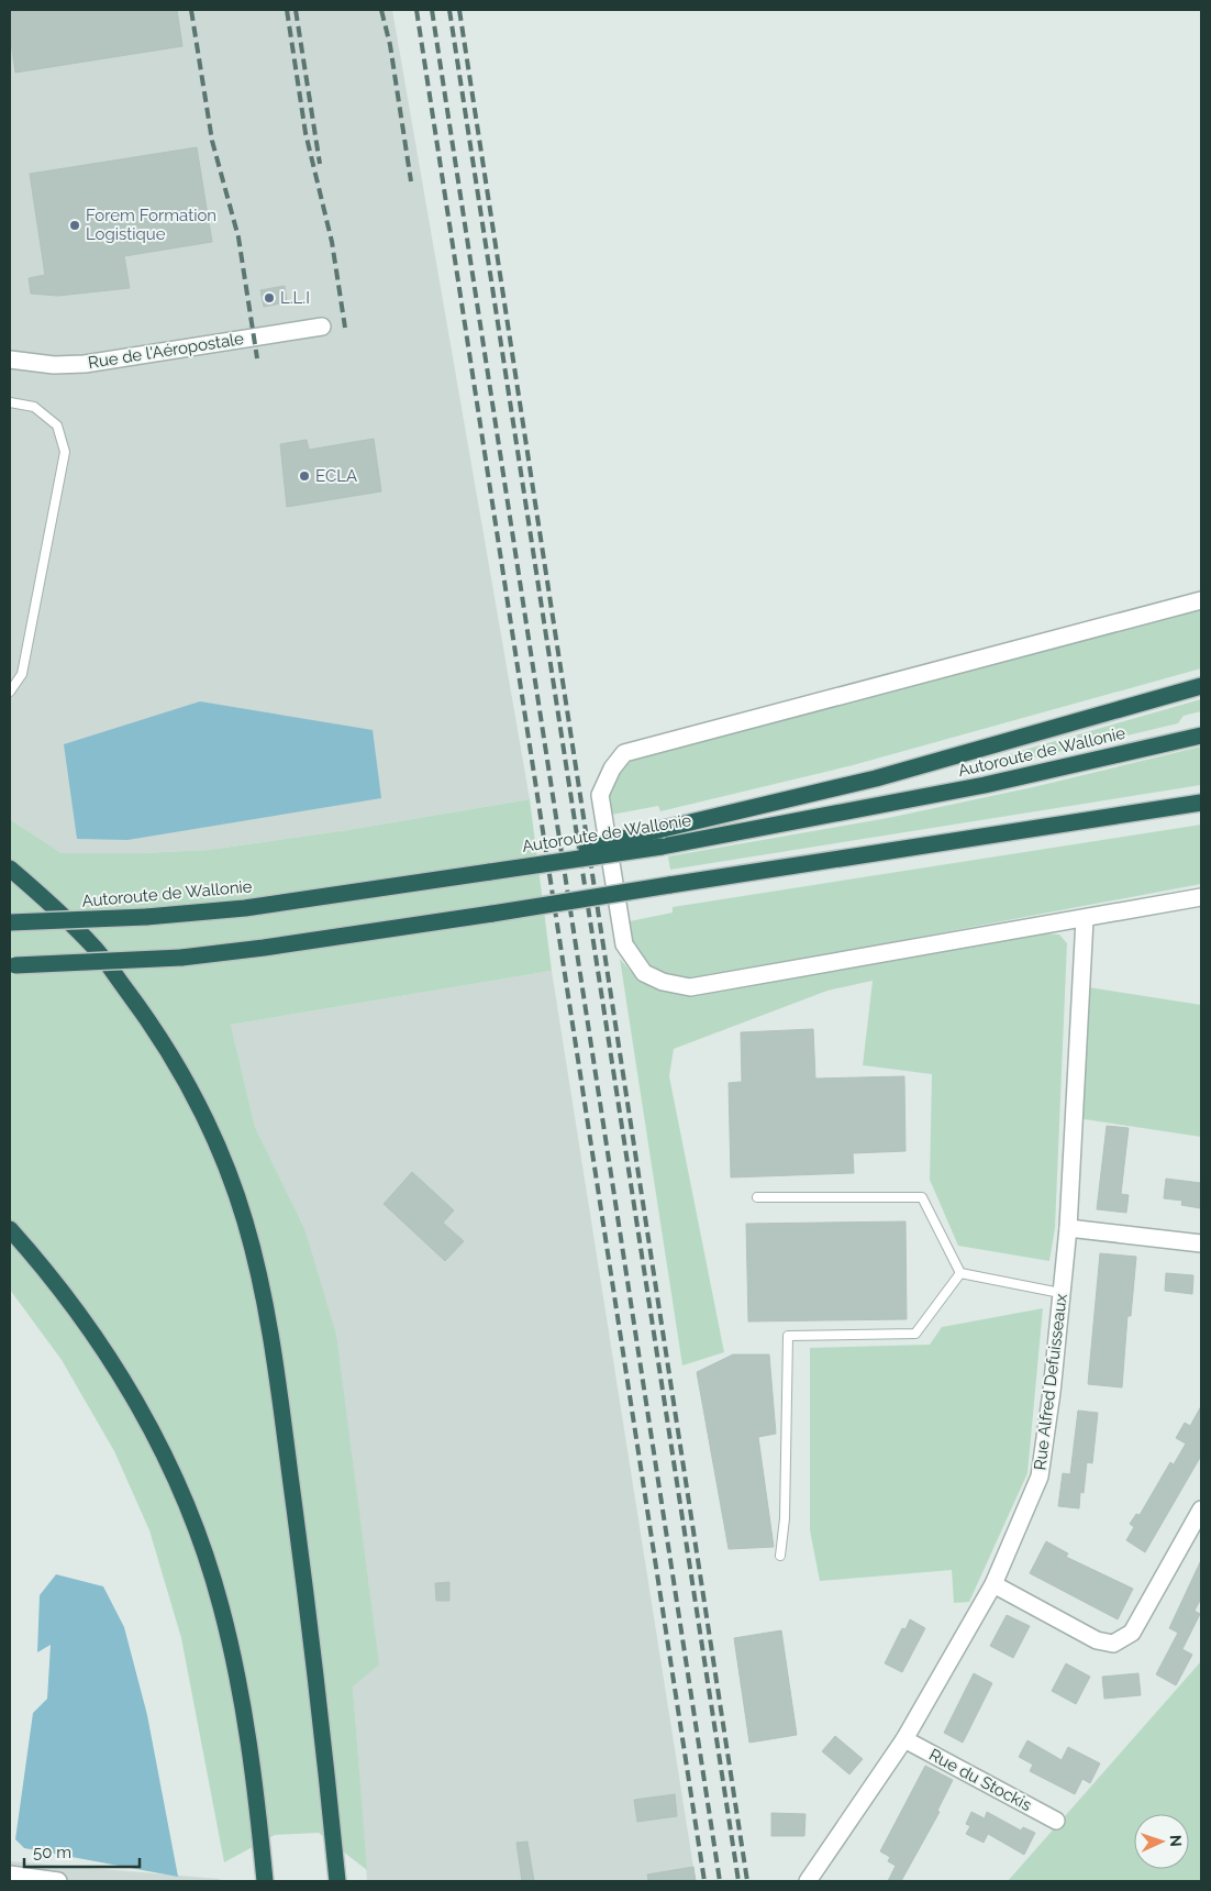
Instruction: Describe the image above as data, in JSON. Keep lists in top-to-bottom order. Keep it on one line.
{"streets":{"highway":["Autoroute de Wallonie"],"street":["Rue de l'Aéropostale","Rue Alfred Defuisseaux","Rue du Stockis"]},"crossings":[["Rue Alfred Defuisseaux","Rue du Stockis"]],"places":["Forem Formation Logistique","L.L.I","ECLA"],"scale_bar":"50 m","north":"right"}
